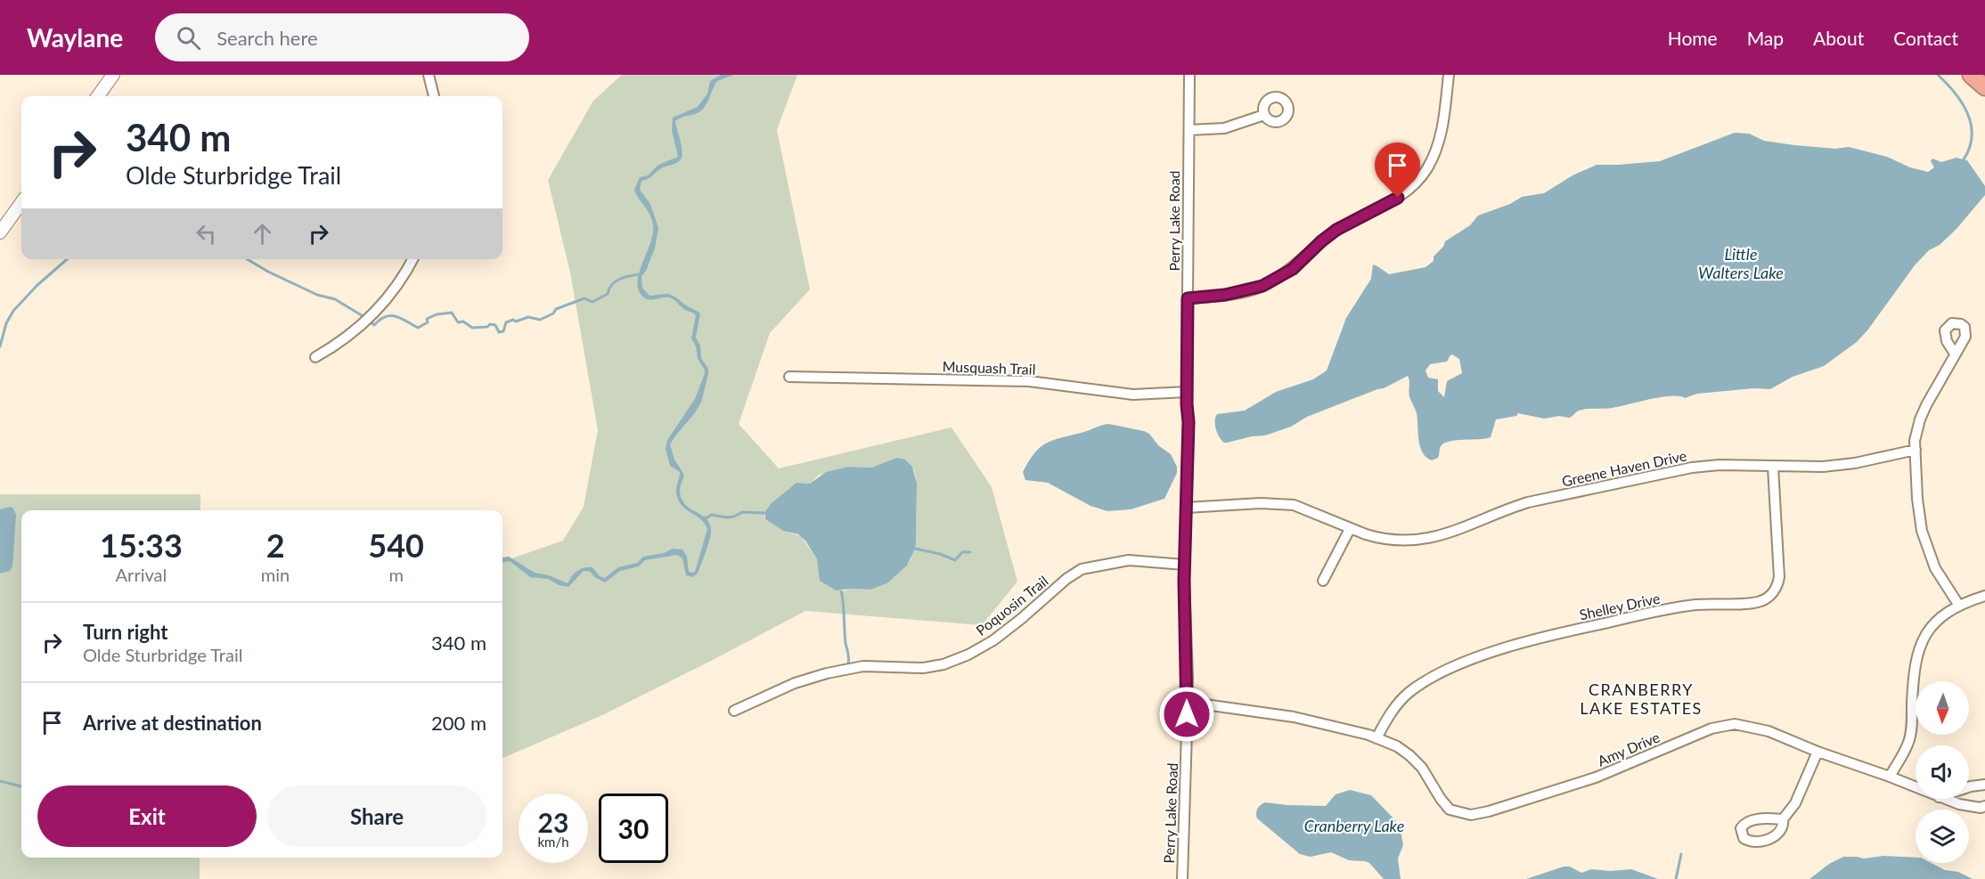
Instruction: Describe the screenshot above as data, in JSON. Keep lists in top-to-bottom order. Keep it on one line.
{"streets":{"street":["Perry Lake Road","Musquash Trail","Greene Haven Drive","Poquosin Trail","Shelley Drive","Amy Drive"]},"crossings":[["Perry Lake Road","Musquash Trail"],["Perry Lake Road","Greene Haven Drive"],["Perry Lake Road","Poquosin Trail"],["Perry Lake Road","Amy Drive"],["Greene Haven Drive","Shelley Drive"],["Shelley Drive","Amy Drive"]],"districts":["CRANBERRY LAKE ESTATES"],"water":["Little Walters Lake","Cranberry Lake"],"north":"bottom","page":{"header":"Waylane","search":"Search here","nav":["Home","Map","About","Contact"],"turn":["340 m","Olde Sturbridge Trail"],"eta":["15:33","Arrival","2","min","540","m"],"list":[{"name":"Turn right","note":"Olde Sturbridge Trail","value":"340 m"},{"name":"Arrive at destination","value":"200 m"}],"buttons":["Exit","Share"],"speed":"23 km/h","limit":"30"}}
